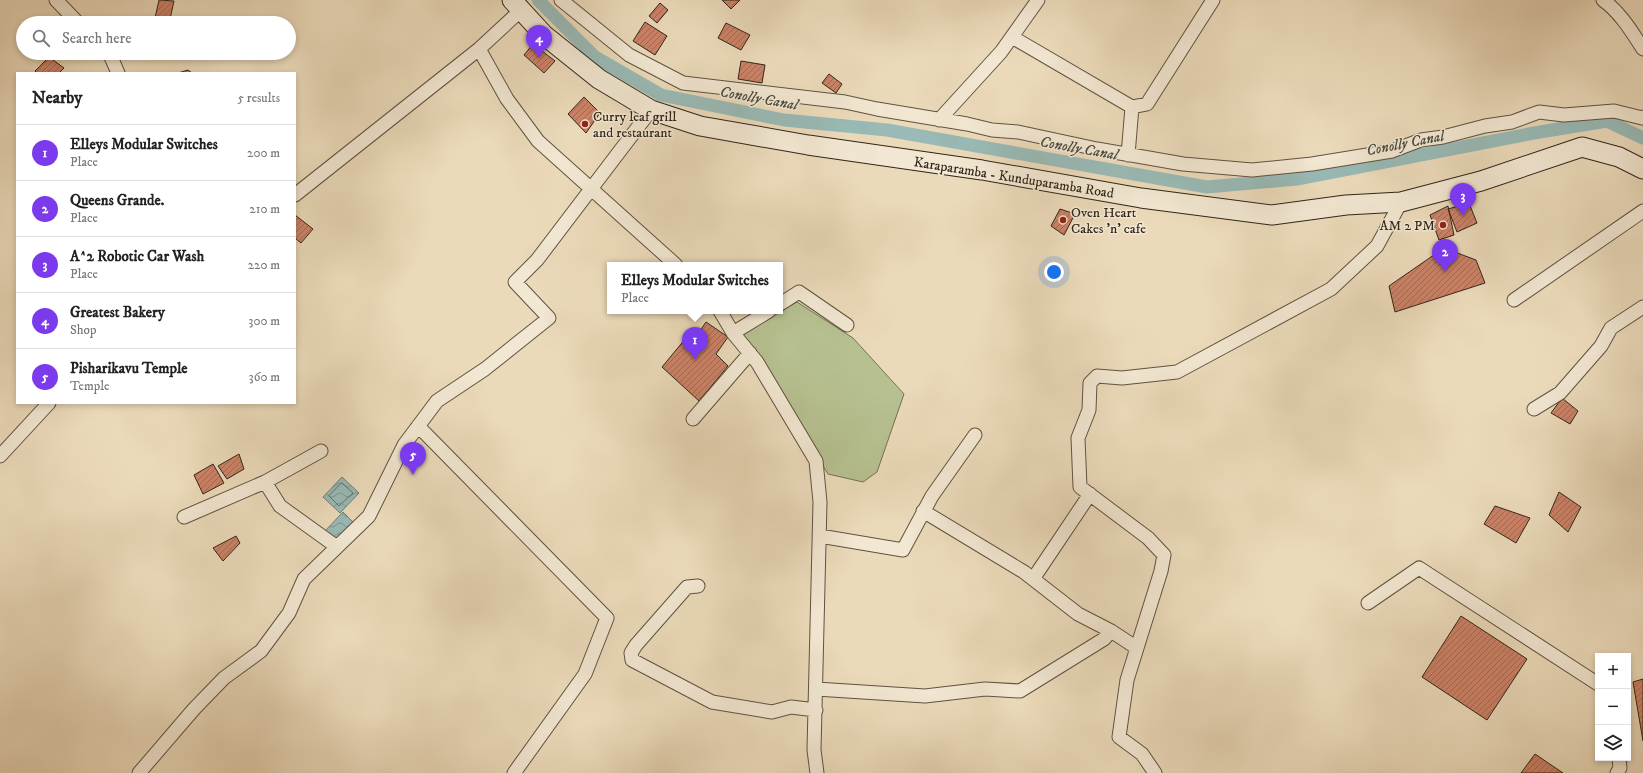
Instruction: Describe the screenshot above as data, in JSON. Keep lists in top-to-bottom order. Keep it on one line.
{"streets":{"main road":["Karaparamba - Kunduparamba Road"]},"water":["Conolly Canal"],"places":["Curry leaf grill and restaurant","Oven Heart Cakes 'n' cafe","AM 2 PM"],"page":{"search":"Search here","pins":["4","3","2","1","5"],"heading":["Nearby","5 results"],"list":[{"mark":"1","name":"Elleys Modular Switches","note":"Place","value":"200 m"},{"mark":"2","name":"Queens Grande.","note":"Place","value":"210 m"},{"mark":"3","name":"A^2 Robotic Car Wash","note":"Place","value":"220 m"},{"mark":"4","name":"Greatest Bakery","note":"Shop","value":"300 m"},{"mark":"5","name":"Pisharikavu Temple","note":"Temple","value":"360 m"}],"popup":["Elleys Modular Switches","Place"],"map_buttons":["+","−"]}}
